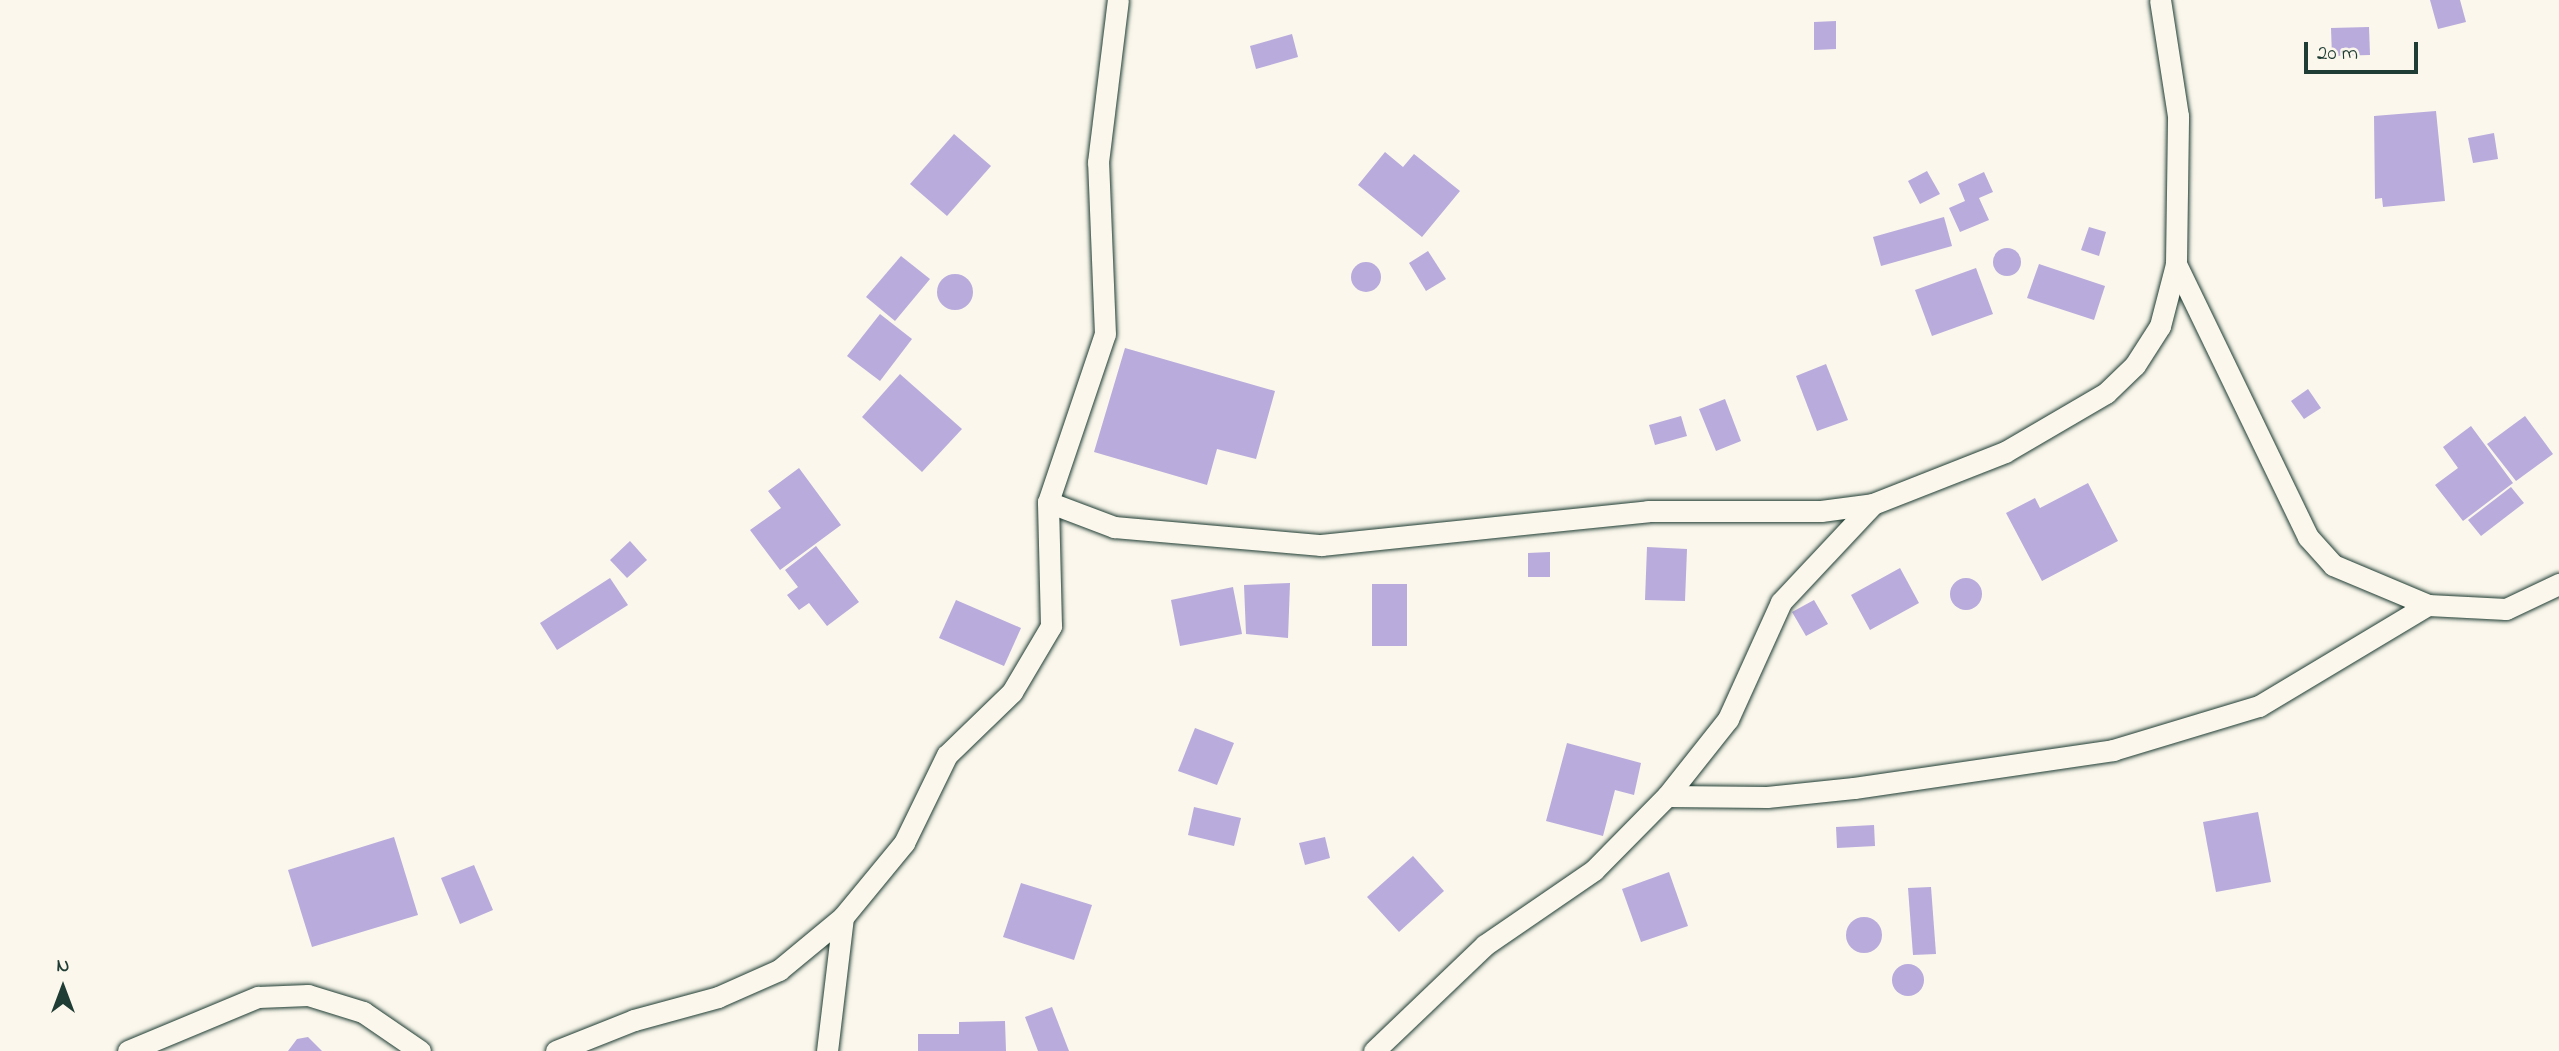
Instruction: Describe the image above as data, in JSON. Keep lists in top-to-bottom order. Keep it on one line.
{"scale_bar":"20 m","north":"top"}
